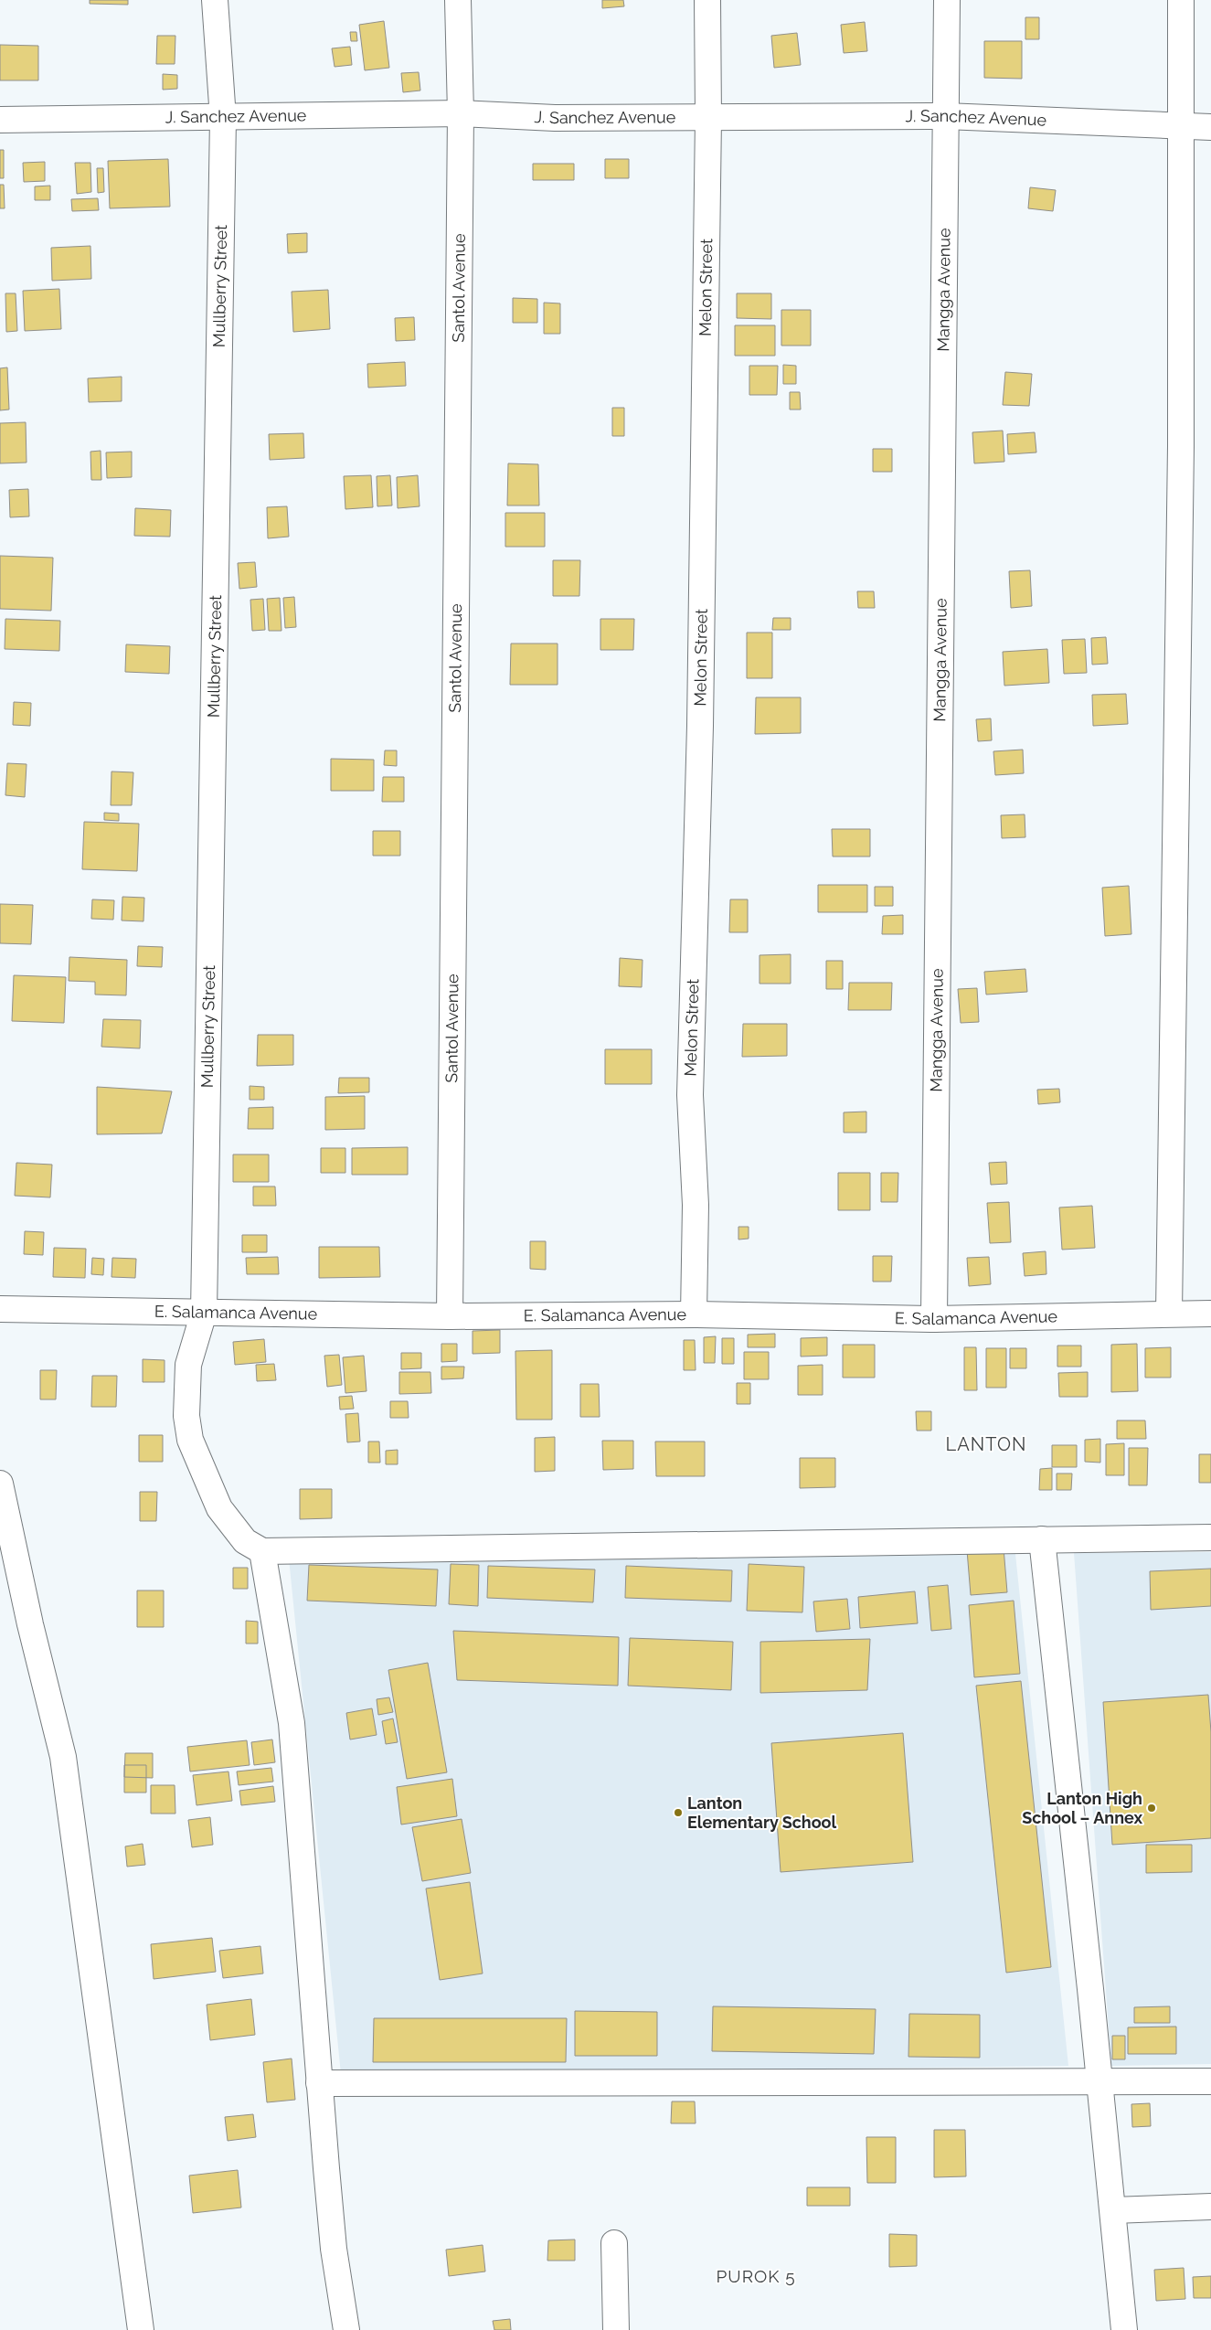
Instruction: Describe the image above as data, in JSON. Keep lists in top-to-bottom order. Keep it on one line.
{"streets":{"street":["J. Sanchez Avenue","Mullberry Street","Melon Street","Santol Avenue","Mangga Avenue","E. Salamanca Avenue"]},"crossings":[["J. Sanchez Avenue","Mullberry Street"],["J. Sanchez Avenue","Melon Street"],["J. Sanchez Avenue","Santol Avenue"],["J. Sanchez Avenue","Mangga Avenue"],["Mullberry Street","E. Salamanca Avenue"],["Melon Street","E. Salamanca Avenue"],["Santol Avenue","E. Salamanca Avenue"],["Mangga Avenue","E. Salamanca Avenue"]],"districts":["LANTON","PUROK 5"],"places":["Lanton High School – Annex","Lanton Elementary School"]}
